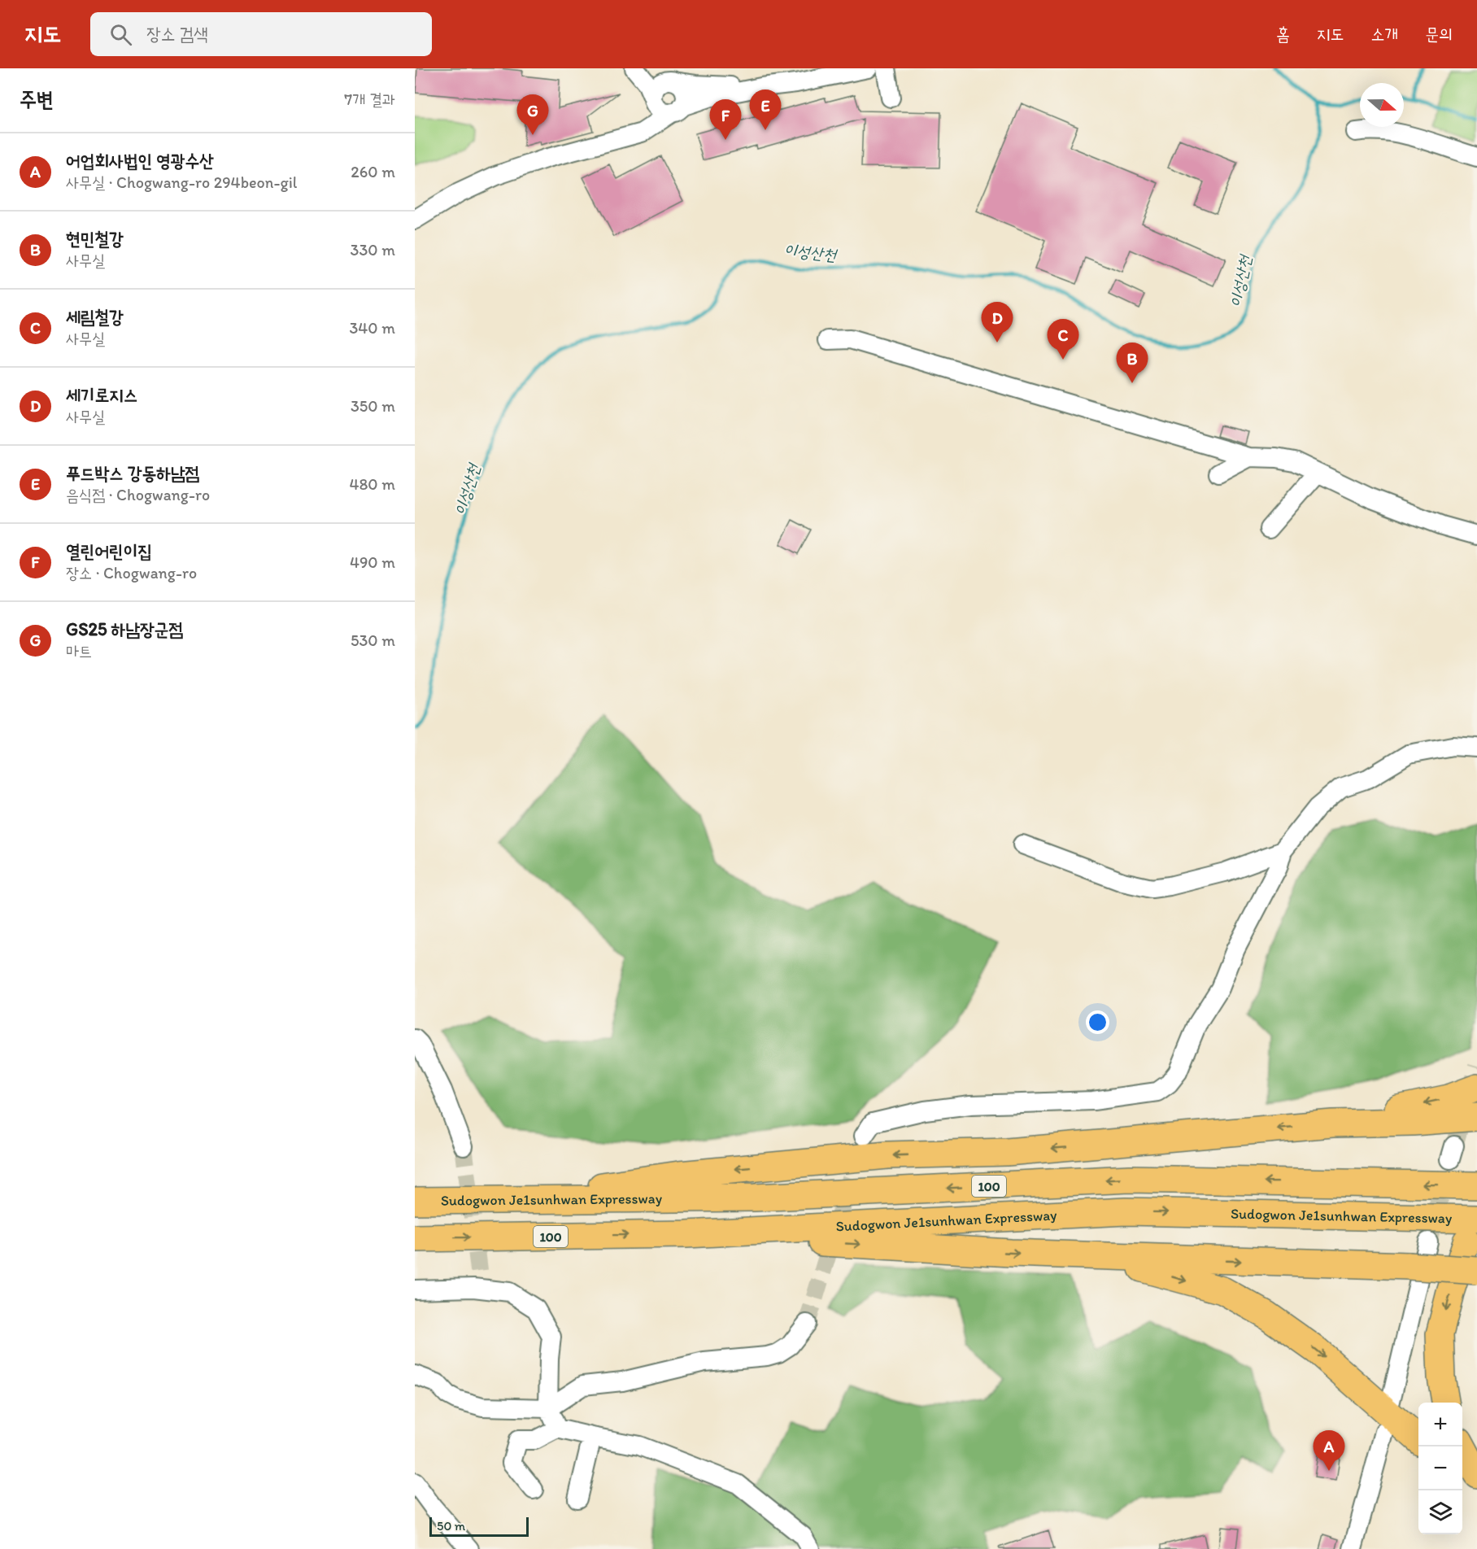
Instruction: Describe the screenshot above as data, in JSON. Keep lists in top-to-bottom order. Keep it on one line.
{"streets":{"highway":["100","Sudogwon Je1sunhwan Expressway"]},"water":["이성산천"],"scale_bar":"50 m","north":"right","page":{"header":"지도","search":"장소 검색","nav":["홈","지도","소개","문의"],"heading":["주변","7개 결과"],"pins":["E","G","F","D","C","B","A"],"list":[{"mark":"A","name":"어업회사법인 영광수산","note":"사무실 · Chogwang-ro 294beon-gil","value":"260 m"},{"mark":"B","name":"현민철강","note":"사무실","value":"330 m"},{"mark":"C","name":"세림철강","note":"사무실","value":"340 m"},{"mark":"D","name":"세기로지스","note":"사무실","value":"350 m"},{"mark":"E","name":"푸드박스 강동하남점","note":"음식점 · Chogwang-ro","value":"480 m"},{"mark":"F","name":"열린어린이집","note":"장소 · Chogwang-ro","value":"490 m"},{"mark":"G","name":"GS25 하남장군점","note":"마트","value":"530 m"}],"map_buttons":["+","−"],"scale":"50 m"}}
